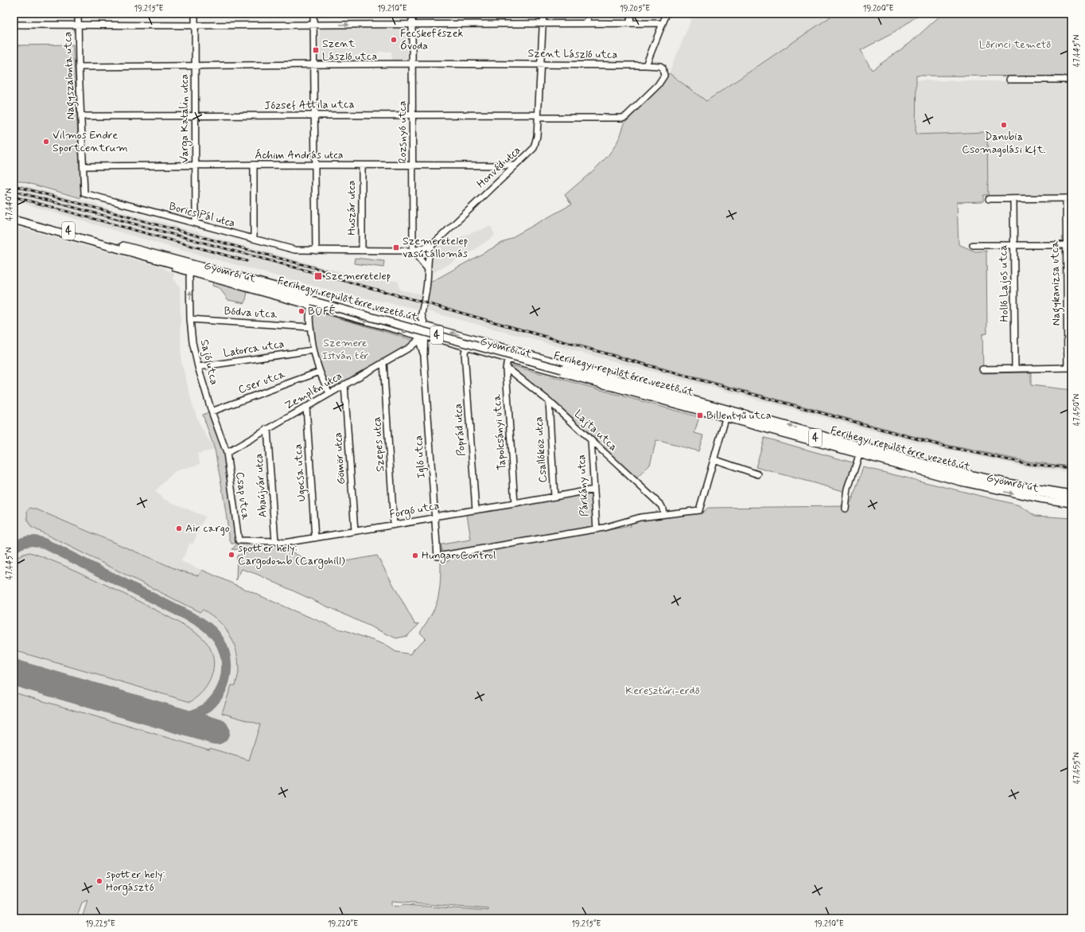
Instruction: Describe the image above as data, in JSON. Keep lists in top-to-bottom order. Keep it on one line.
{"streets":{"main road":["4","Ferihegyi repülőtérre vezető út"],"street":["Szent László utca","Nagyszalonta utca","József Attila utca","Varga Katalin utca","Rozsnyó utca","Áchim András utca","Honvéd utca","Huszár utca","Borics Pál utca","Gyömrői út","Holló Lajos utca","Nagykanizsa utca","Bódva utca","Latorca utca","Sajó utca","Cser utca","Zemplén utca","Poprád utca","Lajta utca","Tapolcsányi utca","Szepes utca","Csallóköz utca","Igló utca","Gömör utca","Ugocsa utca","Abaújvár utca","Párkány utca","Csap utca","Forgó utca"]},"crossings":[["Szent László utca","Nagyszalonta utca"],["Szent László utca","József Attila utca"],["Szent László utca","Varga Katalin utca"],["Szent László utca","Rozsnyó utca"],["Szent László utca","Honvéd utca"],["Nagyszalonta utca","József Attila utca"],["Nagyszalonta utca","Áchim András utca"],["Nagyszalonta utca","Borics Pál utca"],["József Attila utca","Varga Katalin utca"],["József Attila utca","Rozsnyó utca"],["József Attila utca","Honvéd utca"],["Varga Katalin utca","Áchim András utca"],["Varga Katalin utca","Borics Pál utca"],["Rozsnyó utca","Áchim András utca"],["Rozsnyó utca","Borics Pál utca"],["Áchim András utca","Honvéd utca"],["Áchim András utca","Huszár utca"],["Honvéd utca","Borics Pál utca"],["Huszár utca","Borics Pál utca"],["Gyömrői út","Ferihegyi repülőtérre vezető út"],["Gyömrői út","Sajó utca"],["Gyömrői út","Zemplén utca"],["Gyömrői út","Poprád utca"],["Gyömrői út","Tapolcsányi utca"],["Gyömrői út","Igló utca"],["Bódva utca","Sajó utca"],["Latorca utca","Sajó utca"],["Sajó utca","Cser utca"],["Sajó utca","Zemplén utca"],["Sajó utca","Csap utca"],["Zemplén utca","Szepes utca"],["Zemplén utca","Igló utca"],["Zemplén utca","Gömör utca"],["Zemplén utca","Ugocsa utca"],["Zemplén utca","Abaújvár utca"],["Zemplén utca","Csap utca"],["Poprád utca","Forgó utca"],["Lajta utca","Tapolcsányi utca"],["Lajta utca","Csallóköz utca"],["Lajta utca","Párkány utca"],["Tapolcsányi utca","Forgó utca"],["Szepes utca","Forgó utca"],["Csallóköz utca","Forgó utca"],["Igló utca","Párkány utca"],["Igló utca","Forgó utca"],["Gömör utca","Forgó utca"],["Ugocsa utca","Forgó utca"],["Abaújvár utca","Forgó utca"],["Párkány utca","Forgó utca"],["Csap utca","Forgó utca"]],"parks":["Lőrinci temető","Szemere István tér","Keresztúri-erdő"],"places":{"other":["Fecskefészek Óvoda","Danubia Csomagolási Kft.","Vilmos Endre Sportcentrum","BÜFÉ","Air cargo","spotter hely: Cargodomb (Cargohill)","HungaroControl","spotter hely: Horgásztó"],"transit":["Szent László utca","Szemeretelep vasútállomás","Szemeretelep","Billentyű utca"]},"coordinates":["19.215°E","19.210°E","19.205°E","19.200°E","47.445°N","47.440°N","47.450°N","47.455°N","19.225°E","19.220°E"]}
